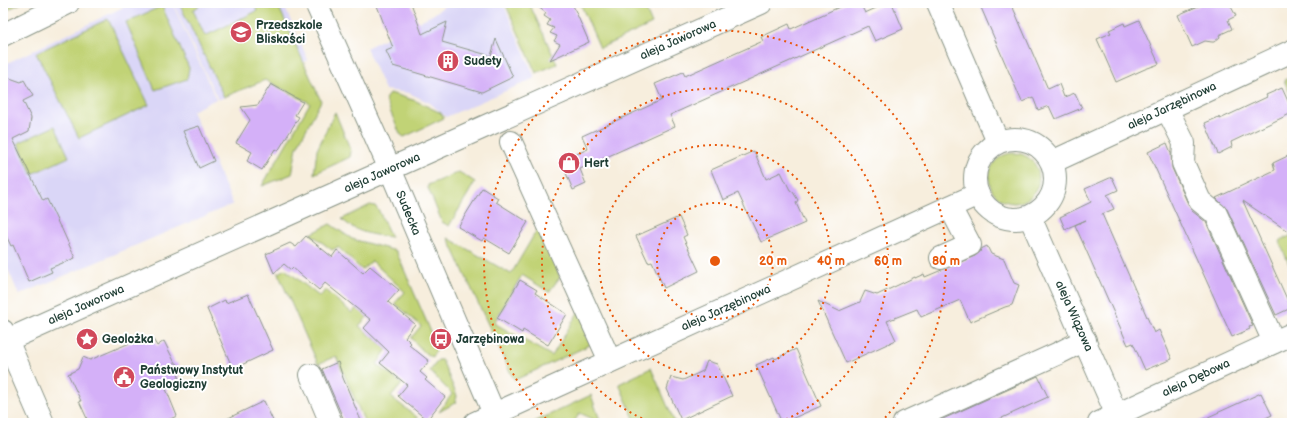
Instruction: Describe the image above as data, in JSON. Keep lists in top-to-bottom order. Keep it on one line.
{"streets":{"street":["aleja Jaworowa","aleja Jarzębinowa","Sudecka","aleja Wiązowa","aleja Dębowa"]},"crossings":[["aleja Jaworowa","Sudecka"],["aleja Jarzębinowa","Sudecka"],["aleja Jarzębinowa","aleja Wiązowa"],["aleja Wiązowa","aleja Dębowa"]],"places":{"school or university":["Przedszkole Bliskości"],"building":["Sudety"],"shop":["Hert"],"place":["Geolożka"],"bus stop":["Jarzębinowa"],"public building":["Państwowy Instytut Geologiczny"]},"rings":["20 m","40 m","60 m","80 m"]}
